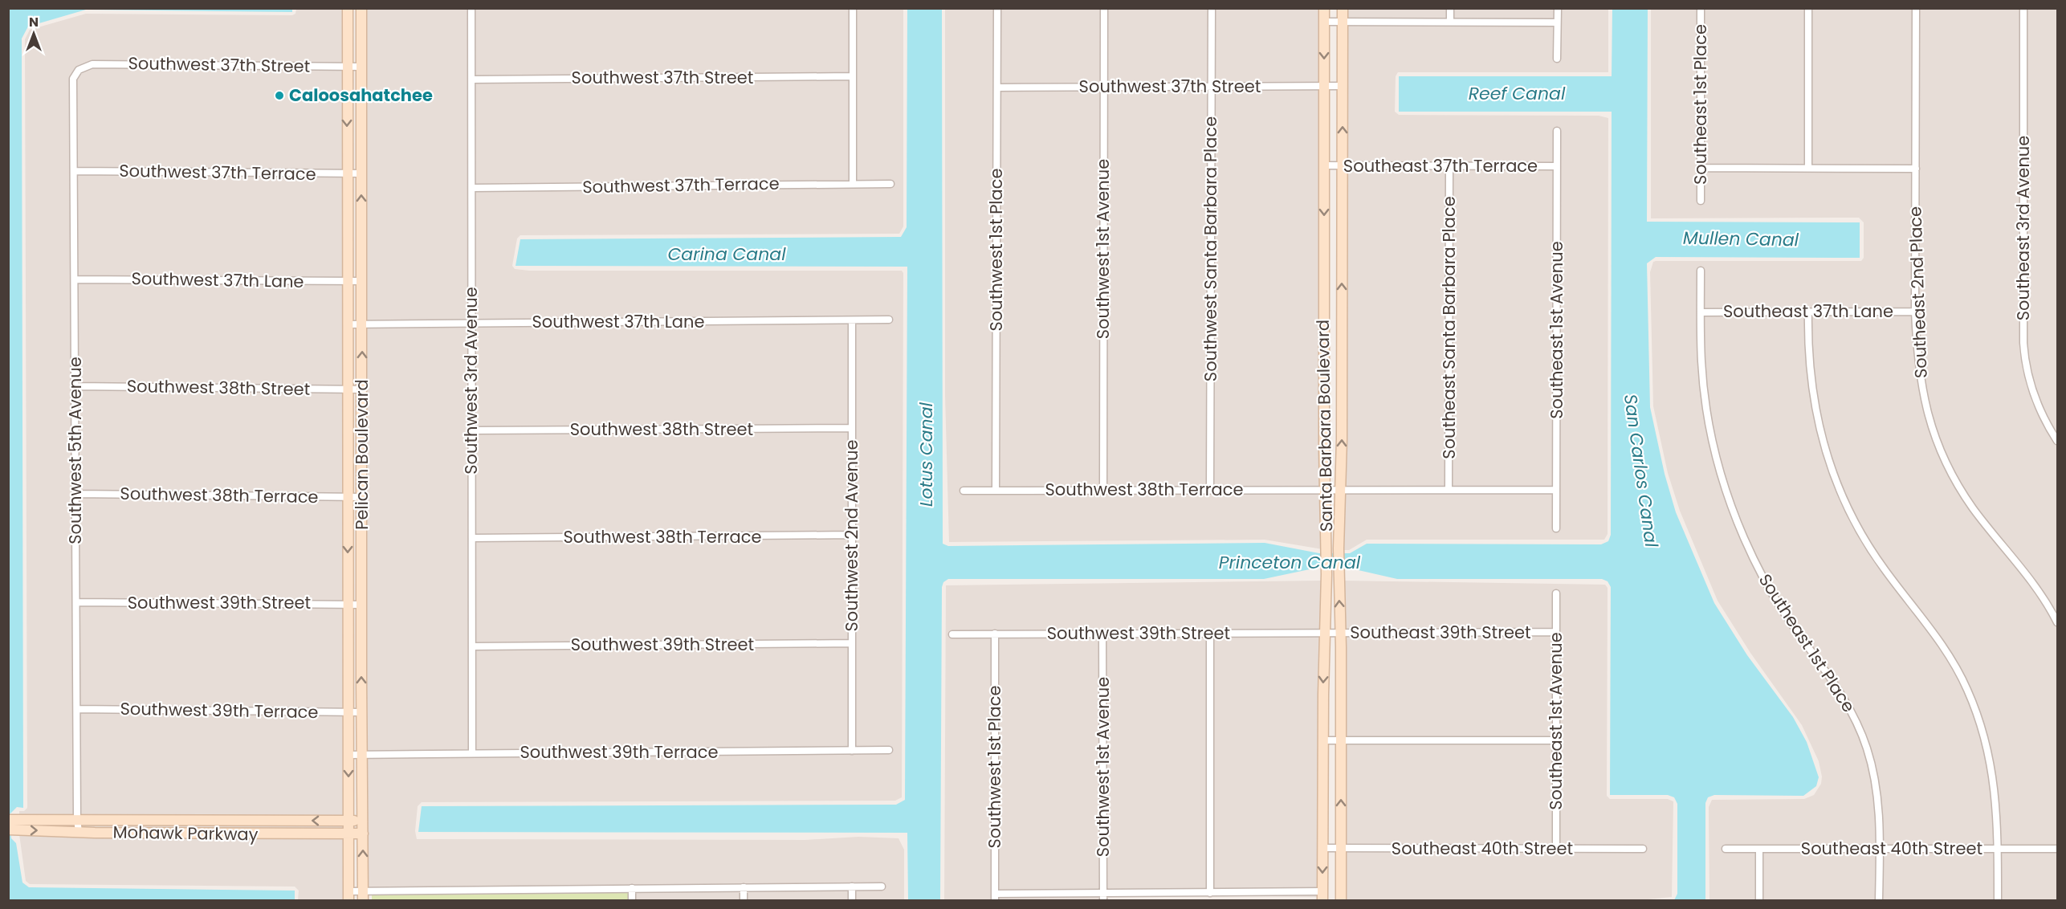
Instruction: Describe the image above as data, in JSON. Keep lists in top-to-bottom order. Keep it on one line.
{"streets":{"street":["Southwest 37th Street","Southeast 1st Place","Southeast 37th Terrace","Southwest 37th Terrace","Southeast 3rd Avenue","Southwest 1st Avenue","Southwest Santa Barbara Place","Southwest 1st Place","Southwest 37th Lane","Southeast 2nd Place","Southeast 37th Lane","Southeast Santa Barbara Place","Southeast 1st Avenue","Southwest 3rd Avenue","Southwest 38th Street","Santa Barbara Boulevard","Southwest 5th Avenue","Pelican Boulevard","Southwest 38th Terrace","Southwest 2nd Avenue","Southwest 39th Street","Southeast 39th Street","Southwest 39th Terrace","Mohawk Parkway","Southeast 40th Street"]},"crossings":[["Southwest 37th Street","Southwest 1st Avenue"],["Southwest 37th Street","Southwest Santa Barbara Place"],["Southwest 37th Street","Southwest 1st Place"],["Southwest 37th Street","Southwest 3rd Avenue"],["Southwest 37th Street","Santa Barbara Boulevard"],["Southwest 37th Street","Southwest 5th Avenue"],["Southwest 37th Street","Pelican Boulevard"],["Southeast 1st Place","Southeast 37th Lane"],["Southeast 1st Place","Southeast 40th Street"],["Southeast 37th Terrace","Southeast Santa Barbara Place"],["Southeast 37th Terrace","Southeast 1st Avenue"],["Southeast 37th Terrace","Santa Barbara Boulevard"],["Southwest 37th Terrace","Southwest 3rd Avenue"],["Southwest 37th Terrace","Southwest 5th Avenue"],["Southwest 37th Terrace","Pelican Boulevard"],["Southwest 1st Avenue","Southwest 38th Terrace"],["Southwest 1st Avenue","Southwest 39th Street"],["Southwest Santa Barbara Place","Southwest 38th Terrace"],["Southwest 1st Place","Southwest 38th Terrace"],["Southwest 1st Place","Southwest 39th Street"],["Southwest 37th Lane","Southwest 3rd Avenue"],["Southwest 37th Lane","Southwest 5th Avenue"],["Southwest 37th Lane","Pelican Boulevard"],["Southwest 37th Lane","Southwest 2nd Avenue"],["Southeast 2nd Place","Southeast 37th Lane"],["Southeast Santa Barbara Place","Southwest 38th Terrace"],["Southeast 1st Avenue","Southwest 38th Terrace"],["Southeast 1st Avenue","Southeast 39th Street"],["Southeast 1st Avenue","Southeast 40th Street"],["Southwest 3rd Avenue","Southwest 38th Street"],["Southwest 3rd Avenue","Southwest 38th Terrace"],["Southwest 3rd Avenue","Southwest 39th Street"],["Southwest 3rd Avenue","Southwest 39th Terrace"],["Southwest 38th Street","Southwest 5th Avenue"],["Southwest 38th Street","Pelican Boulevard"],["Southwest 38th Street","Southwest 2nd Avenue"],["Santa Barbara Boulevard","Southwest 38th Terrace"],["Santa Barbara Boulevard","Southwest 39th Street"],["Santa Barbara Boulevard","Southeast 39th Street"],["Santa Barbara Boulevard","Southeast 40th Street"],["Southwest 5th Avenue","Southwest 38th Terrace"],["Southwest 5th Avenue","Southwest 39th Street"],["Southwest 5th Avenue","Southwest 39th Terrace"],["Southwest 5th Avenue","Mohawk Parkway"],["Pelican Boulevard","Southwest 38th Terrace"],["Pelican Boulevard","Southwest 39th Street"],["Pelican Boulevard","Southwest 39th Terrace"],["Pelican Boulevard","Mohawk Parkway"],["Southwest 38th Terrace","Southwest 2nd Avenue"],["Southwest 2nd Avenue","Southwest 39th Street"],["Southwest 2nd Avenue","Southwest 39th Terrace"],["Southwest 39th Street","Southeast 39th Street"]],"water":["Reef Canal","Mullen Canal","Carina Canal","Lotus Canal","San Carlos Canal","Princeton Canal"],"places":["Caloosahatchee"],"north":"top"}
